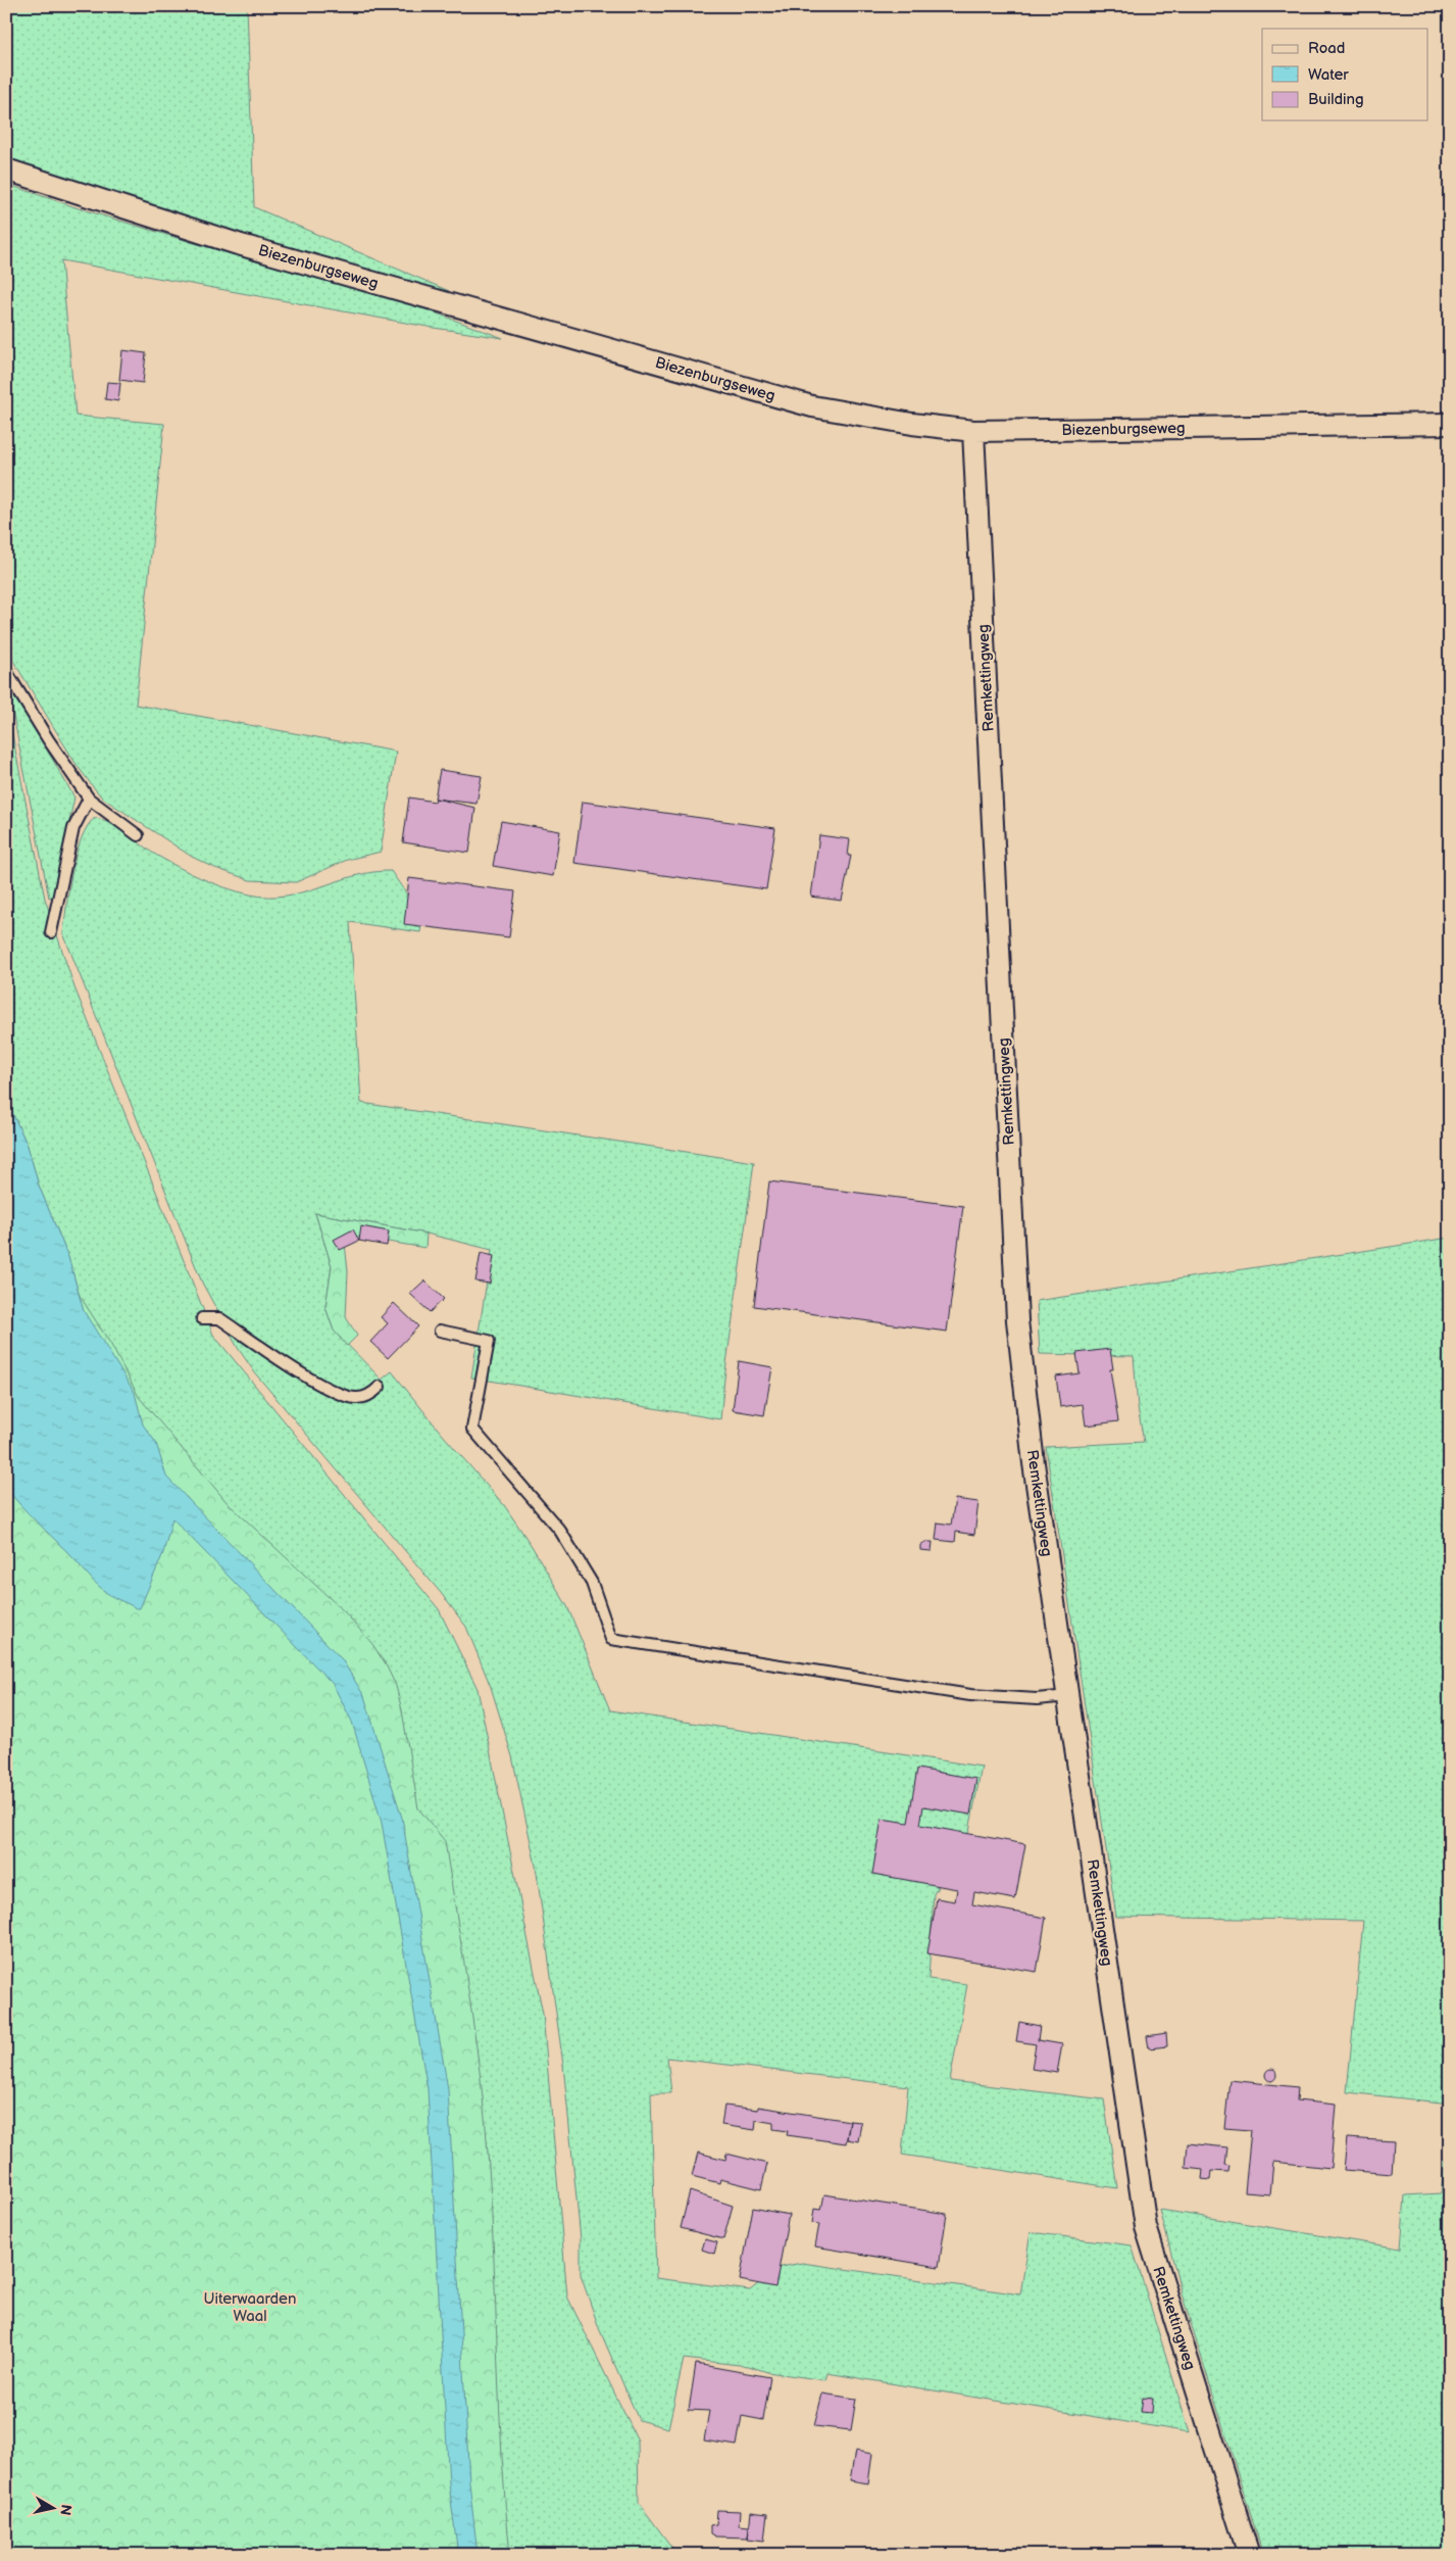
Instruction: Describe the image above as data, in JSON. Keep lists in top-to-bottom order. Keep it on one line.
{"streets":{"street":["Biezenburgseweg","Remkettingweg"]},"crossings":[["Biezenburgseweg","Remkettingweg"]],"parks":["Uiterwaarden Waal"],"legend":["Road","Water","Building"],"north":"right"}
